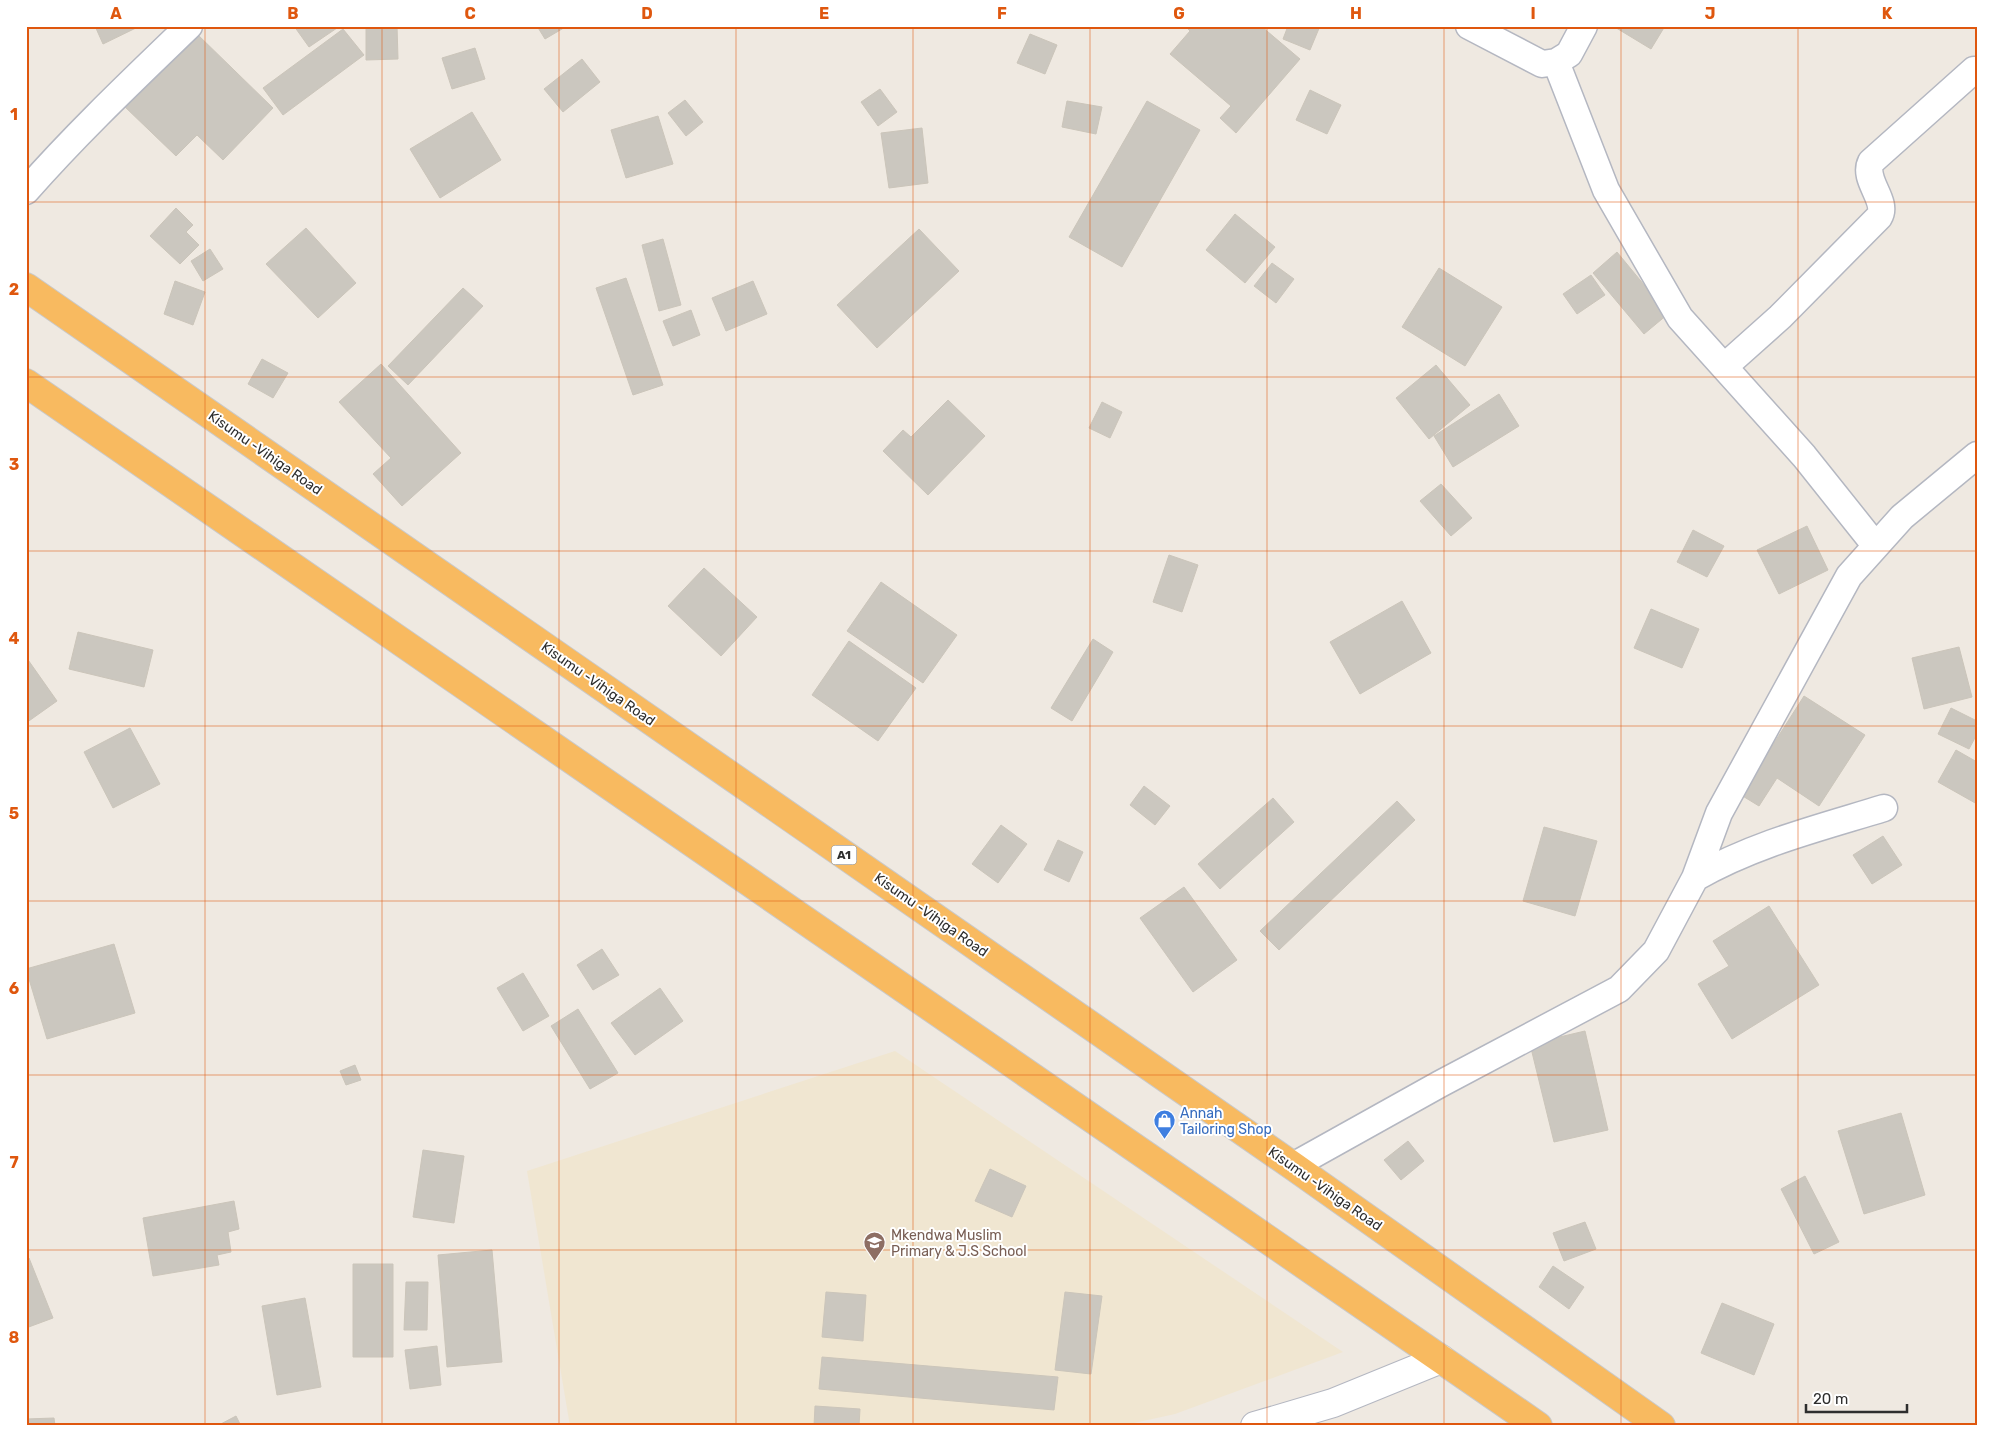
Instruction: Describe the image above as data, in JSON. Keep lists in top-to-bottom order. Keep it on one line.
{"streets":{"highway":["Kisumu -Vihiga Road","A1"]},"places":{"shop":["Annah Tailoring Shop"],"school or university":["Mkendwa Muslim Primary & J.S School"]},"scale_bar":"20 m","grid":{"columns":["A","B","C","D","E","F","G","H","I","J","K"],"rows":["1","2","3","4","5","6","7","8"]}}
